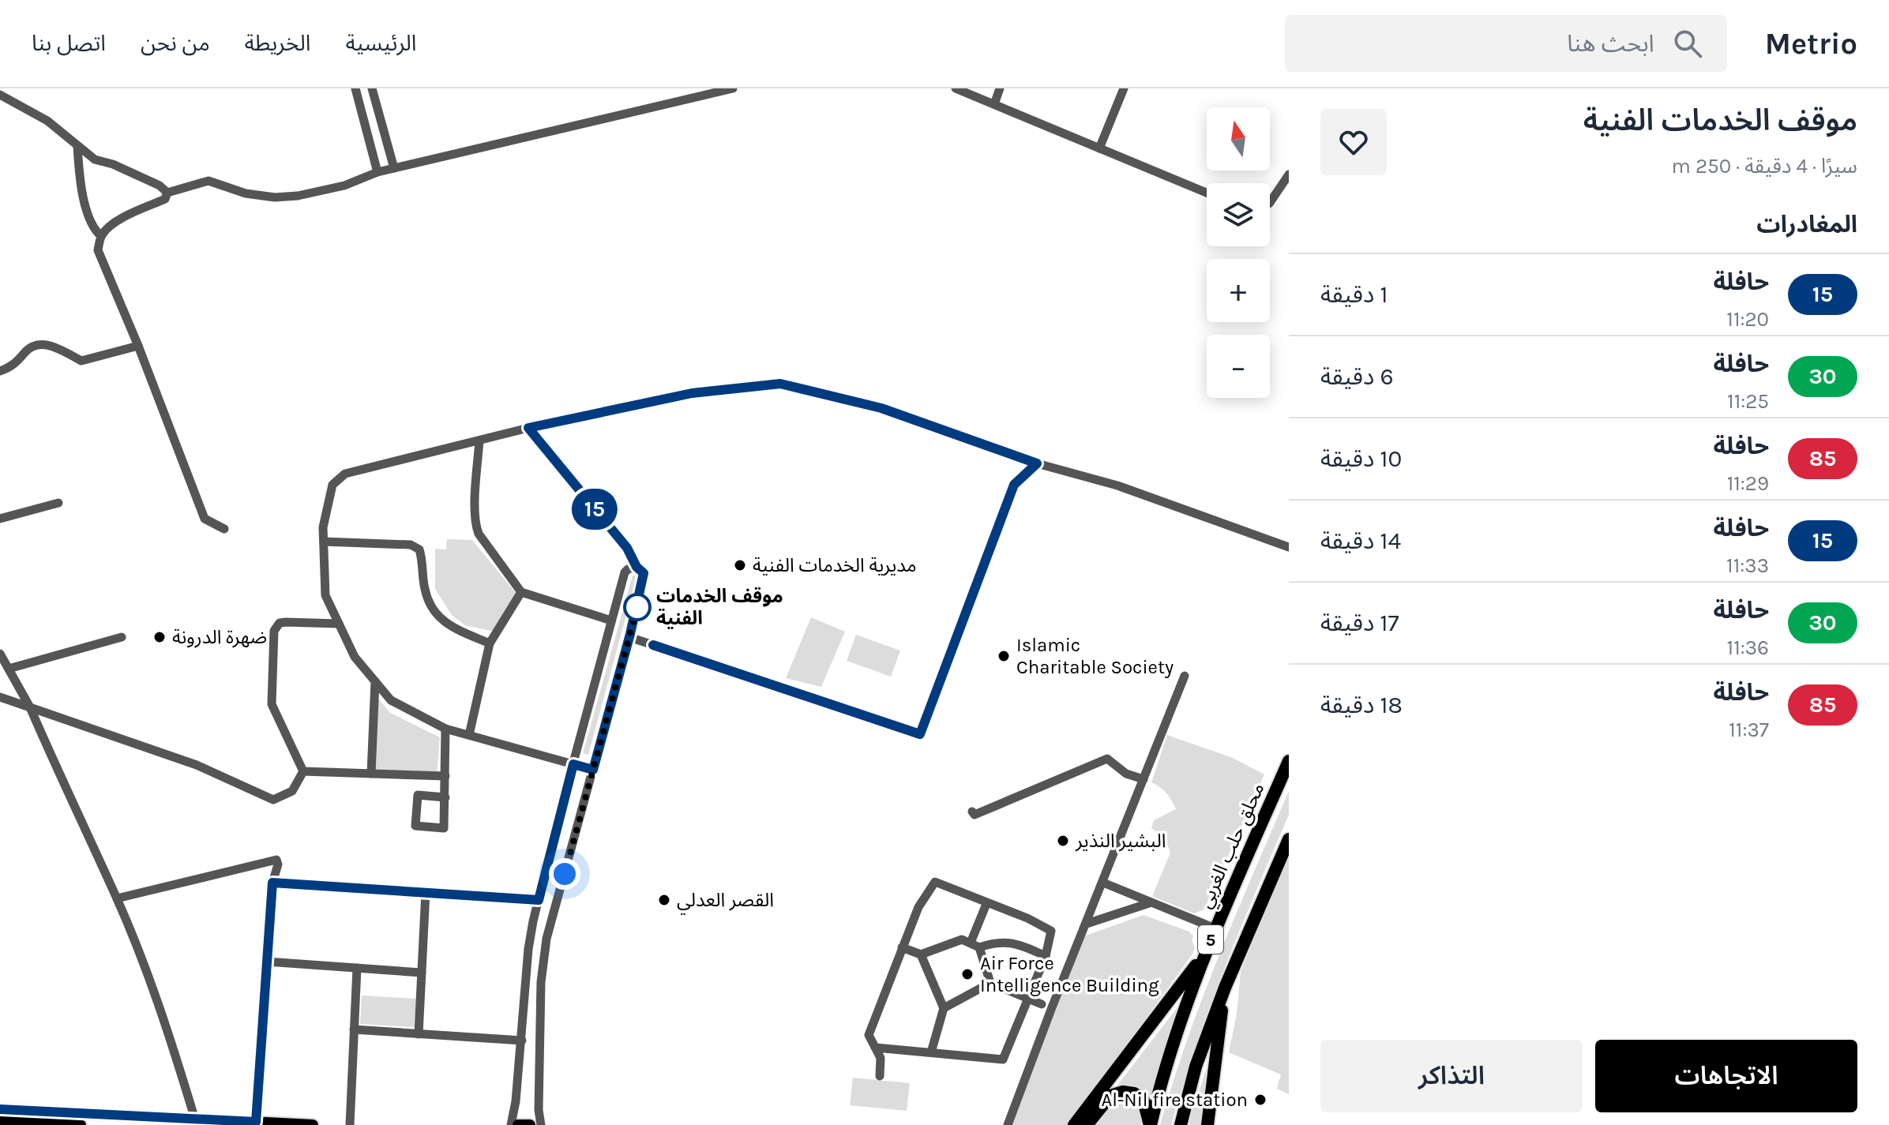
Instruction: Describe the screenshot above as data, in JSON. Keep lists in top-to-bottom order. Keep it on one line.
{"streets":{"highway":["محلق حلب الغربي","5"]},"places":["مديرية الخدمات الفنية","موقف الخدمات الفنية","ضهرة الدرونة","Islamic Charitable Society","البشير النذير","القصر العدلي","Air Force Intelligence Building","Al-Nil fire station"],"lines":["bus line 15"],"north":"top","page":{"header":"Metrio","search":"ابحث هنا","nav":["الرئيسية","الخريطة","من نحن","اتصل بنا"],"heading":[["موقف الخدمات الفنية","سيرًا · 4 دقيقة · 250 m"],"المغادرات"],"on_map":"15","map_buttons":["+","−"],"list":[{"mark":"15","name":"حافلة","note":"11:20","value":"1 دقيقة"},{"mark":"30","name":"حافلة","note":"11:25","value":"6 دقيقة"},{"mark":"85","name":"حافلة","note":"11:29","value":"10 دقيقة"},{"mark":"15","name":"حافلة","note":"11:33","value":"14 دقيقة"},{"mark":"30","name":"حافلة","note":"11:36","value":"17 دقيقة"},{"mark":"85","name":"حافلة","note":"11:37","value":"18 دقيقة"}],"buttons":["الاتجاهات","التذاكر"]}}
